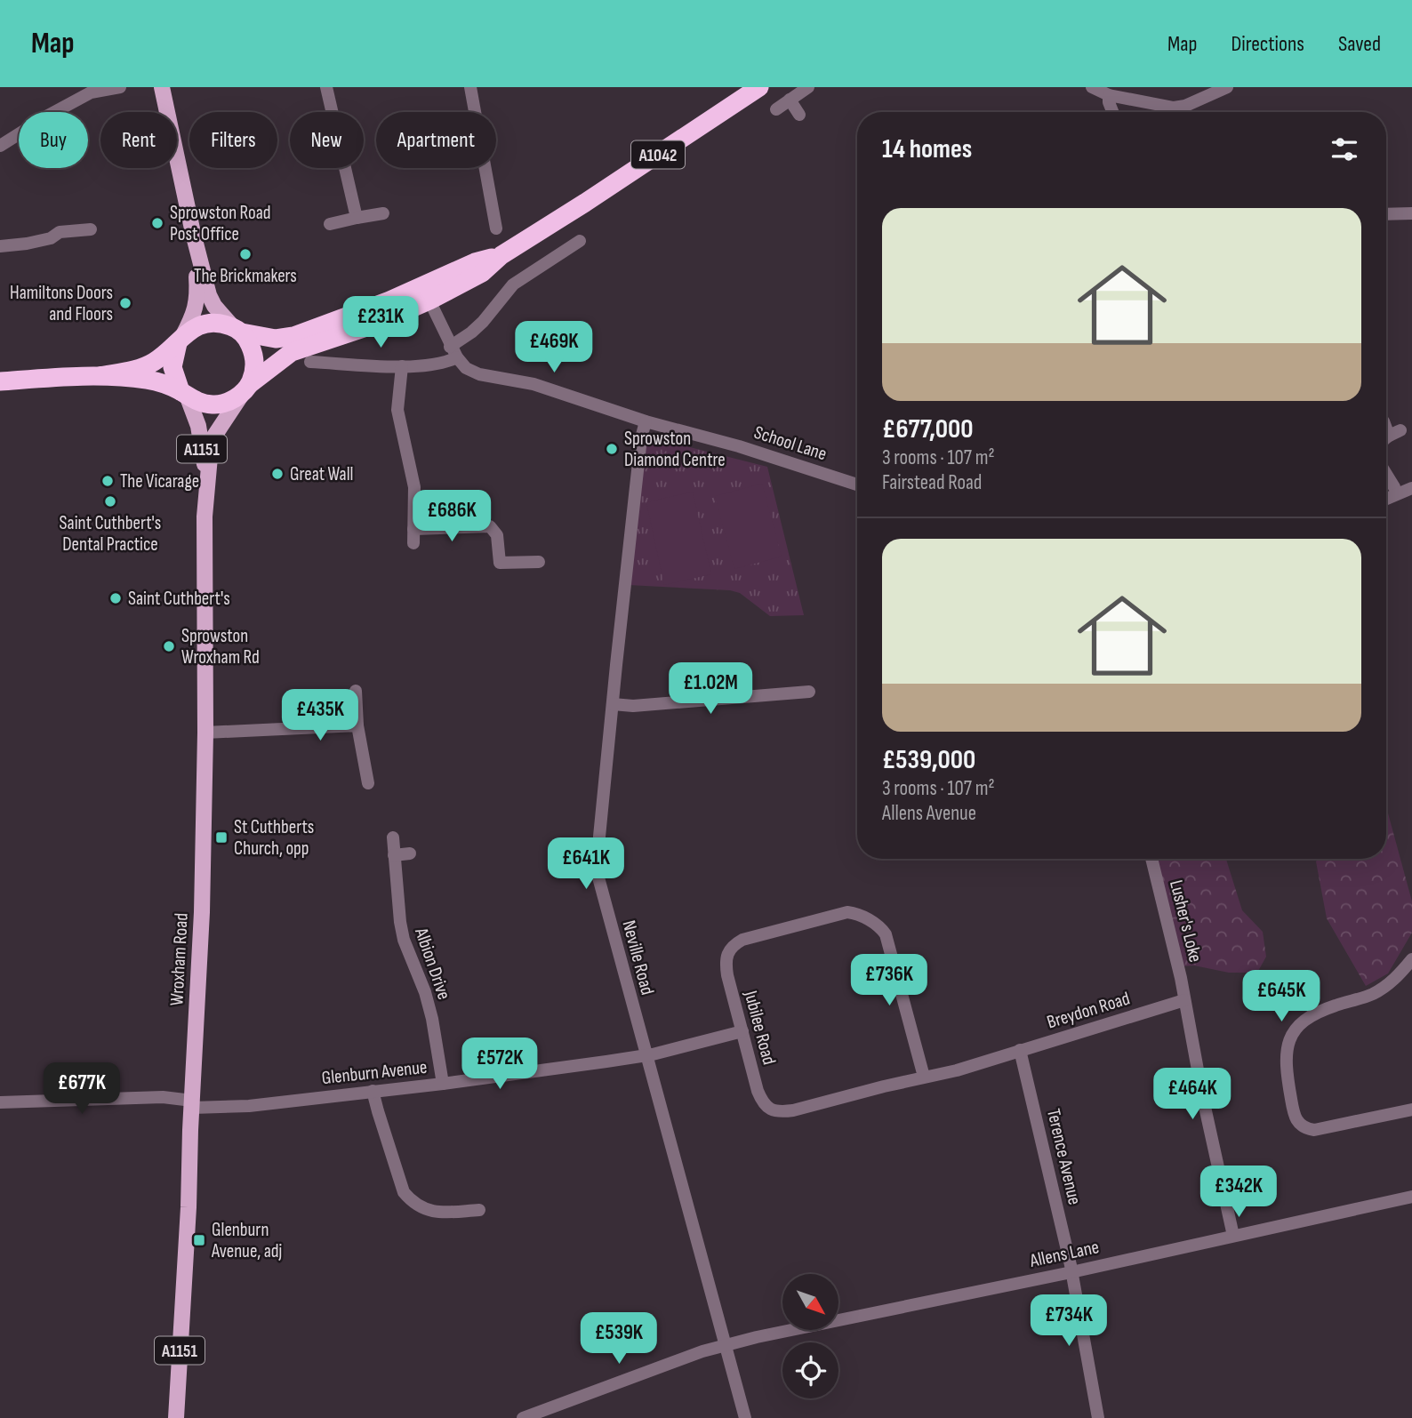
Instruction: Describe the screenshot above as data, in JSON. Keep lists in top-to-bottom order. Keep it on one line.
{"streets":{"highway":["A1042"],"main road":["A1151","Wroxham Road"],"street":["School Lane","Lusher's Loke","Neville Road","Albion Drive","Breydon Road","Jubilee Road","Glenburn Avenue","Terence Avenue","Allens Lane"]},"crossings":[["A1042","Wroxham Road"],["School Lane","Neville Road"],["Lusher's Loke","Breydon Road"],["Neville Road","Glenburn Avenue"],["Neville Road","Allens Lane"],["Wroxham Road","Glenburn Avenue"],["Albion Drive","Glenburn Avenue"],["Breydon Road","Jubilee Road"],["Breydon Road","Terence Avenue"],["Jubilee Road","Glenburn Avenue"],["Terence Avenue","Allens Lane"]],"places":{"other":["Sprowston Road Post Office","The Brickmakers","Hamiltons Doors and Floors","Sprowston Diamond Centre","Great Wall","The Vicarage","Saint Cuthbert's Dental Practice","Saint Cuthbert's","Sprowston Wroxham Rd"],"transit":["St Cuthberts Church, opp","Glenburn Avenue, adj"]},"north":"bottom right","page":{"header":"Map","nav":["Map","Directions","Saved"],"chip":["Buy","Rent","Filters","New","Apartment"],"heading":"14 homes","list":[{"name":"£677,000","note":"3 rooms · 107 m² · Fairstead Road"},{"name":"£539,000","note":"3 rooms · 107 m² · Allens Avenue"}],"price":["£231K","£469K","£686K","£1.02M","£435K","£641K","£736K","£645K","£572K","£677K","£464K","£342K","£734K","£539K"]}}
